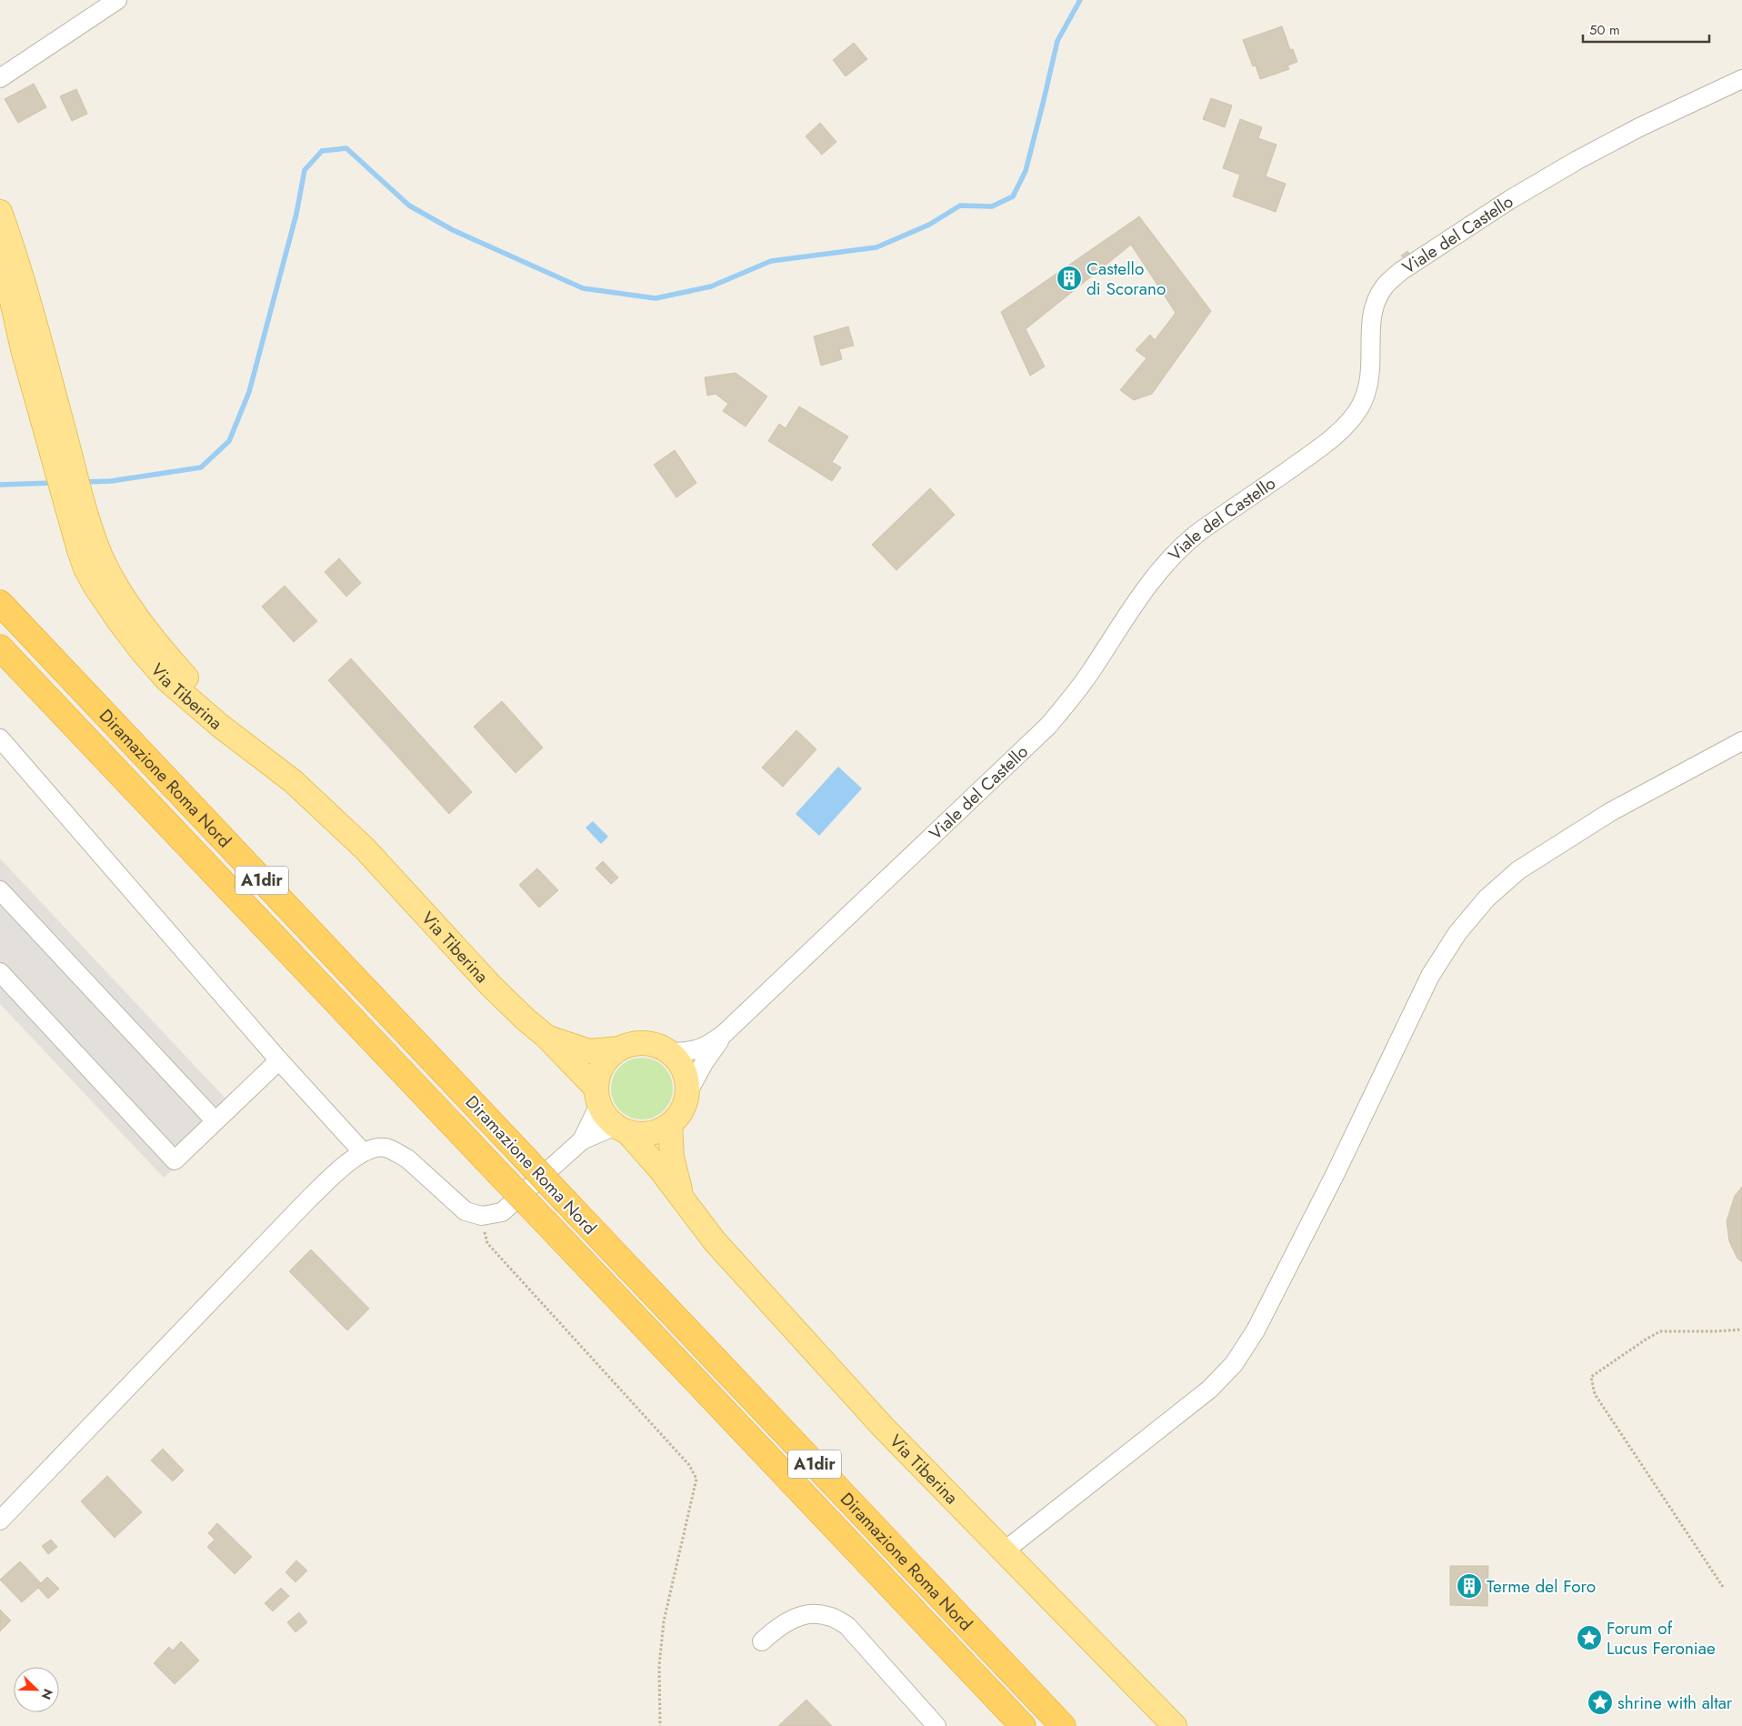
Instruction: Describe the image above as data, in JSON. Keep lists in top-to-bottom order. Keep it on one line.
{"streets":{"highway":["Diramazione Roma Nord","A1dir"],"main road":["Via Tiberina"],"street":["Viale del Castello"]},"places":{"building":["Castello di Scorano","Terme del Foro"],"place":["Forum of Lucus Feroniae","shrine with altar"]},"scale_bar":"50 m","north":"bottom right"}
